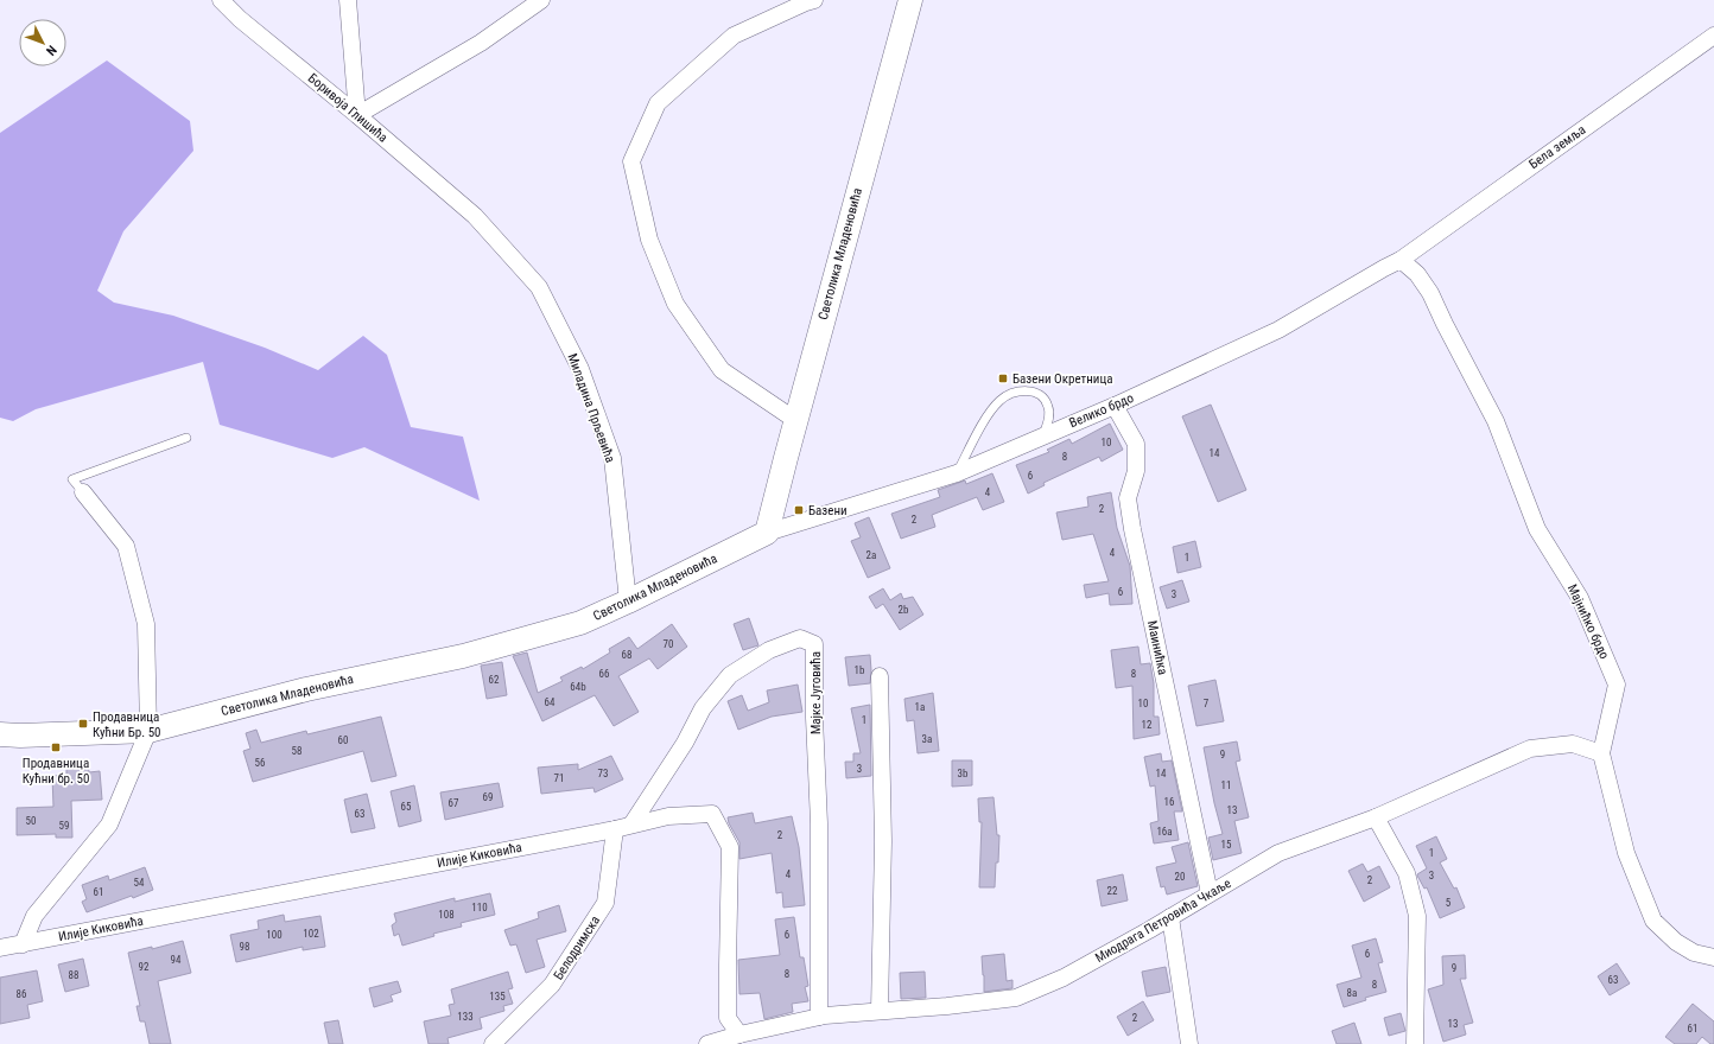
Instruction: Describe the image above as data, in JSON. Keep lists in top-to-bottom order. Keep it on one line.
{"streets":{"street":["Боривоја Глишића","Бела земља","Светолика Младеновића","Миладина Прљевића","Велико брдо","Мајнићко брдо","Маинићка","Мајке Југовића","Илије Киковића","Миодрага Петровића Чкаље","Белодримска"]},"crossings":[["Боривоја Глишића","Миладина Прљевића"],["Бела земља","Велико брдо"],["Бела земља","Мајнићко брдо"],["Светолика Младеновића","Миладина Прљевића"],["Светолика Младеновића","Велико брдо"],["Велико брдо","Мајнићко брдо"],["Велико брдо","Маинићка"],["Мајнићко брдо","Миодрага Петровића Чкаље"],["Маинићка","Миодрага Петровића Чкаље"],["Мајке Југовића","Илије Киковића"],["Мајке Југовића","Миодрага Петровића Чкаље"],["Илије Киковића","Миодрага Петровића Чкаље"],["Илије Киковића","Белодримска"]],"places":{"transit":["Базени Окретница","Базени","Продавница Кућни Бр. 50","Продавница Кућни бр. 50"]},"house_numbers":["10","14","8","6","4","2","2","4","2a","1","6","3","2b","70","68","1b","66","8","62","64b","64","10","7","1a","1","12","3a","60","58","9","56","3","73","3b","14","71","11","69","16","67","65","13","63","50","59","16a","2","15","1","4","3","20","2","54","22","61","5","110","108","102","100","6","98","6","94","92","9","8","88","63","8","8a","86","135","133","2","13","61"],"north":"bottom right"}
